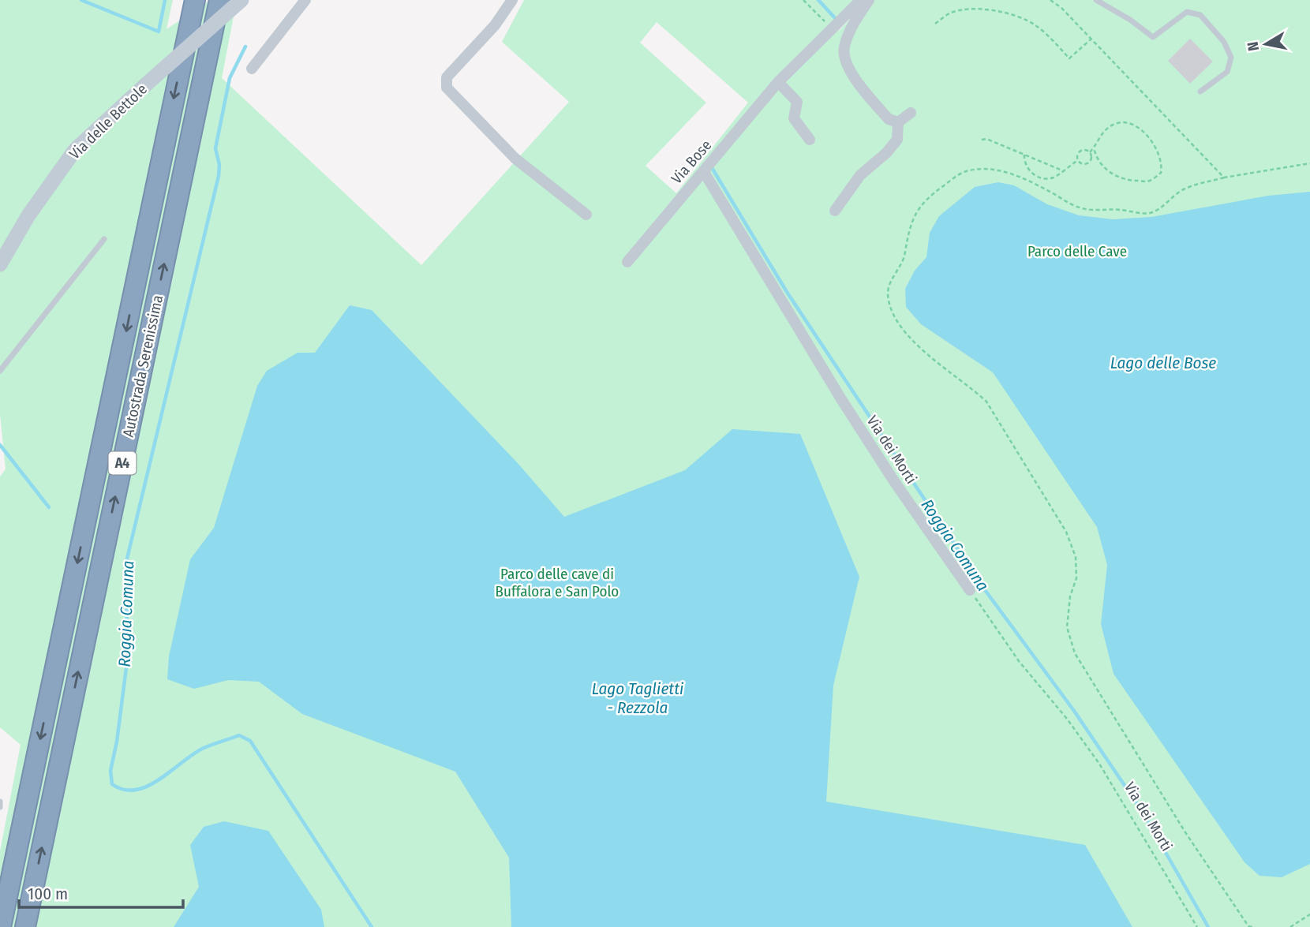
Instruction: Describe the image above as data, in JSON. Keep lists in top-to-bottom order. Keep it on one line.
{"streets":{"highway":["Autostrada Serenissima","A4"],"main road":["Via delle Bettole"],"street":["Via Bose","Via dei Morti"]},"crossings":[["Via Bose","Via dei Morti"]],"water":["Lago delle Bose","Roggia Comuna","Lago Taglietti - Rezzola"],"parks":["Parco delle Cave","Parco delle cave di Buffalora e San Polo"],"scale_bar":"100 m","north":"left"}
